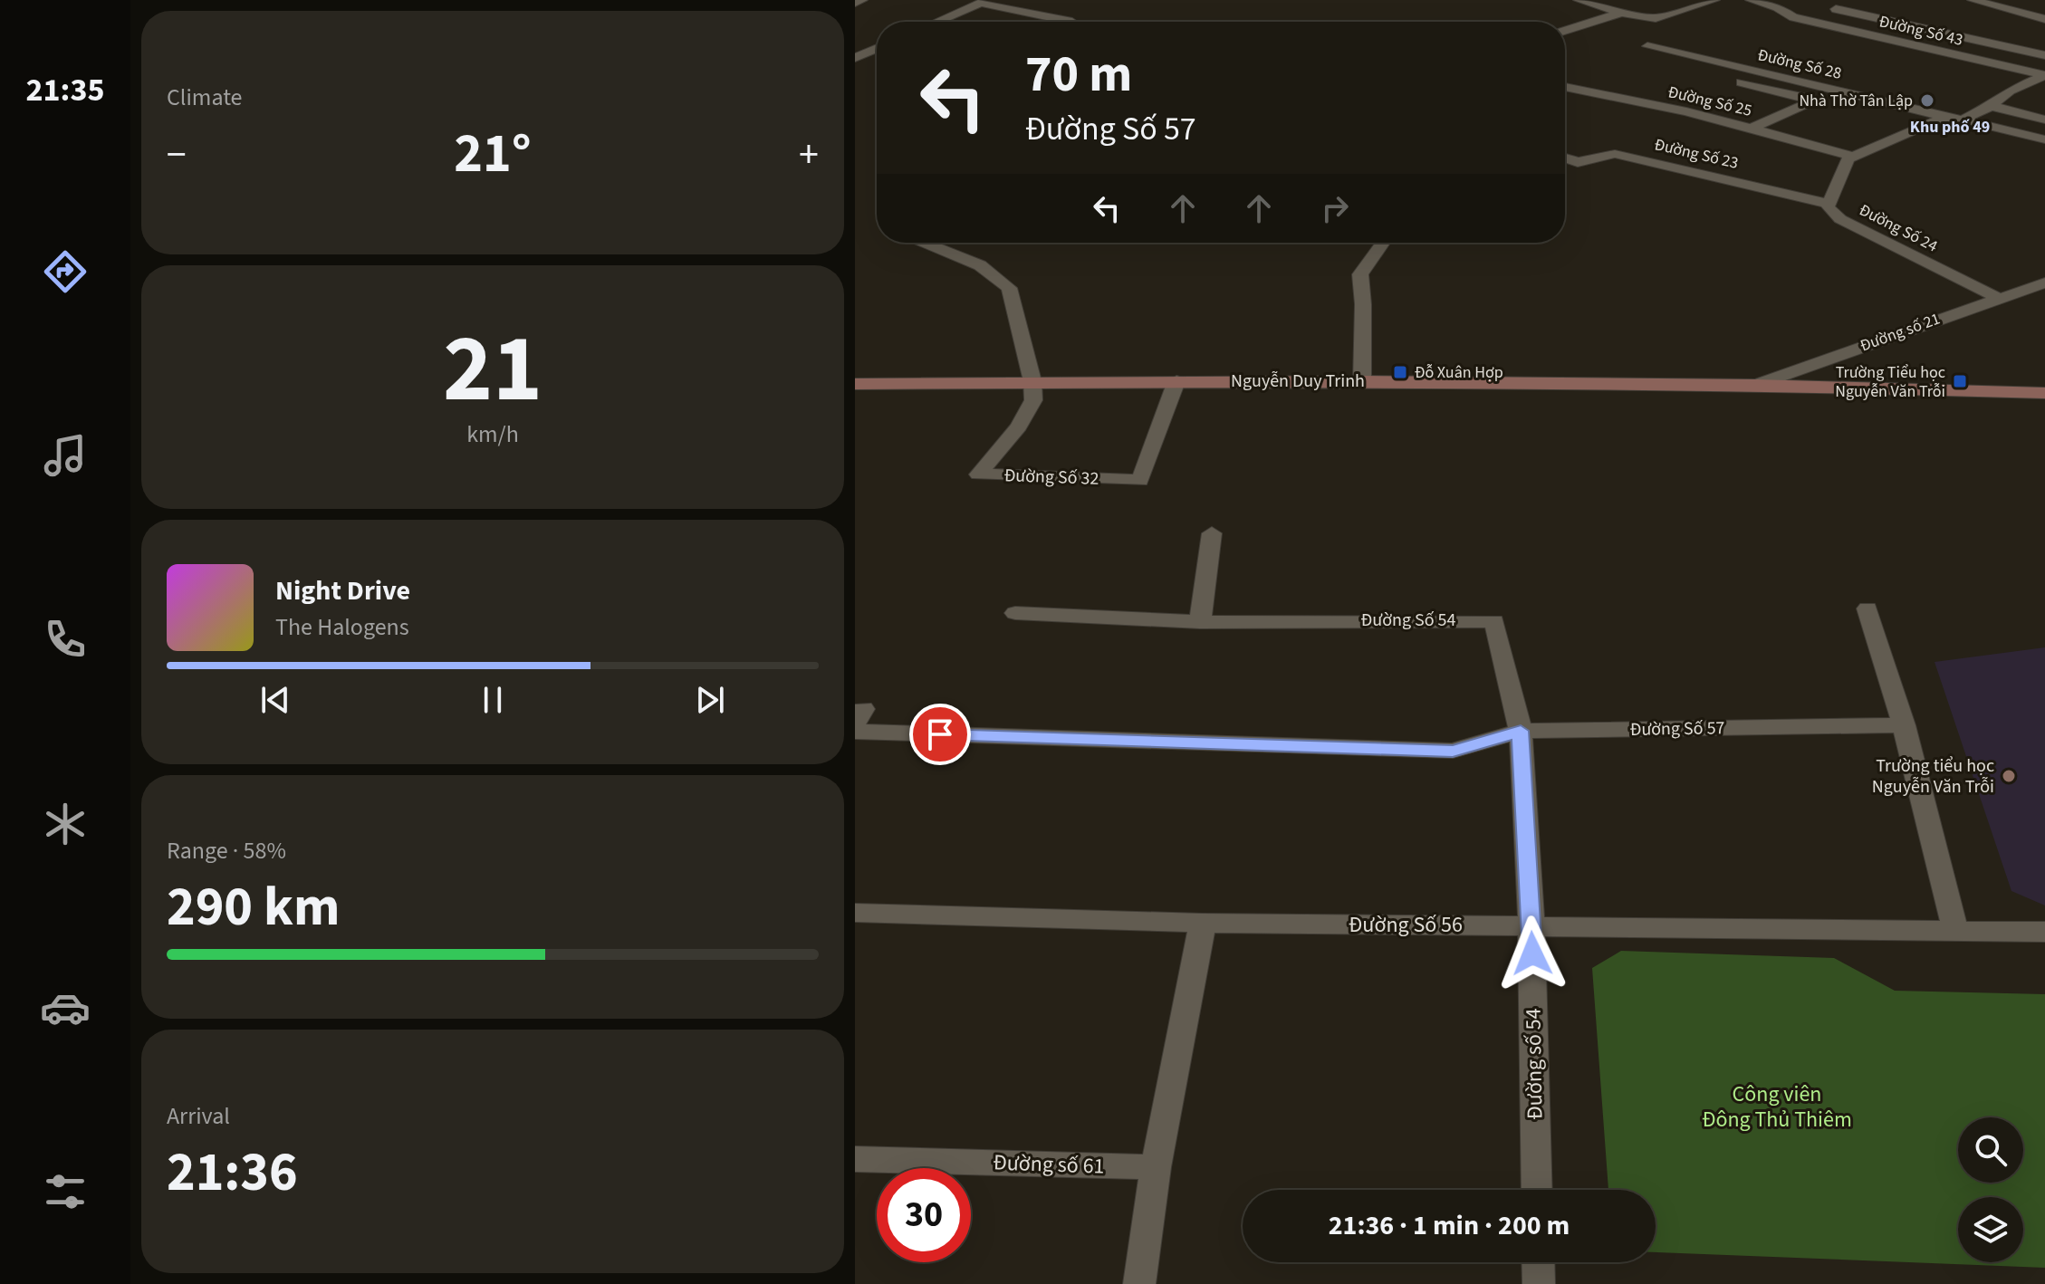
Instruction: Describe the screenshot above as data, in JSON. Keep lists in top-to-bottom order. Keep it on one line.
{"streets":{"main road":["Nguyễn Duy Trinh"],"street":["Đường Số 43","Đường Số 28","Đường Số 25","Đường Số 23","Đường Số 24","Đường số 21","Đường Số 32","Đường Số 54","Đường Số 57","Đường Số 56","Đường số 54","Đường số 61"]},"crossings":[["Đường Số 23","Đường Số 24"],["Đường Số 24","Đường số 21"],["Đường số 21","Nguyễn Duy Trinh"],["Nguyễn Duy Trinh","Đường Số 32"],["Đường Số 54","Đường Số 57"],["Đường Số 54","Đường Số 56"],["Đường Số 54","Đường số 54"],["Đường Số 56","Đường số 54"]],"districts":["Khu phố 49"],"parks":["Công viên Đông Thủ Thiêm"],"places":{"other":["Nhà Thờ Tân Lập","Trường tiểu học Nguyễn Văn Trỗi"],"transit":["Đỗ Xuân Hợp","Trường Tiểu học Nguyễn Văn Trỗi"]},"page":{"tabs":"21:35","tile":["Climate",["21","km/h"],["Range · 58%","290 km"],["Arrival","21:36"]],"turn":["70 m","Đường Số 57"],"heat":["−","21°","+"],"song":["Night Drive","The Halogens"],"limit":"30","trip":"21:36 · 1 min · 200 m"}}
